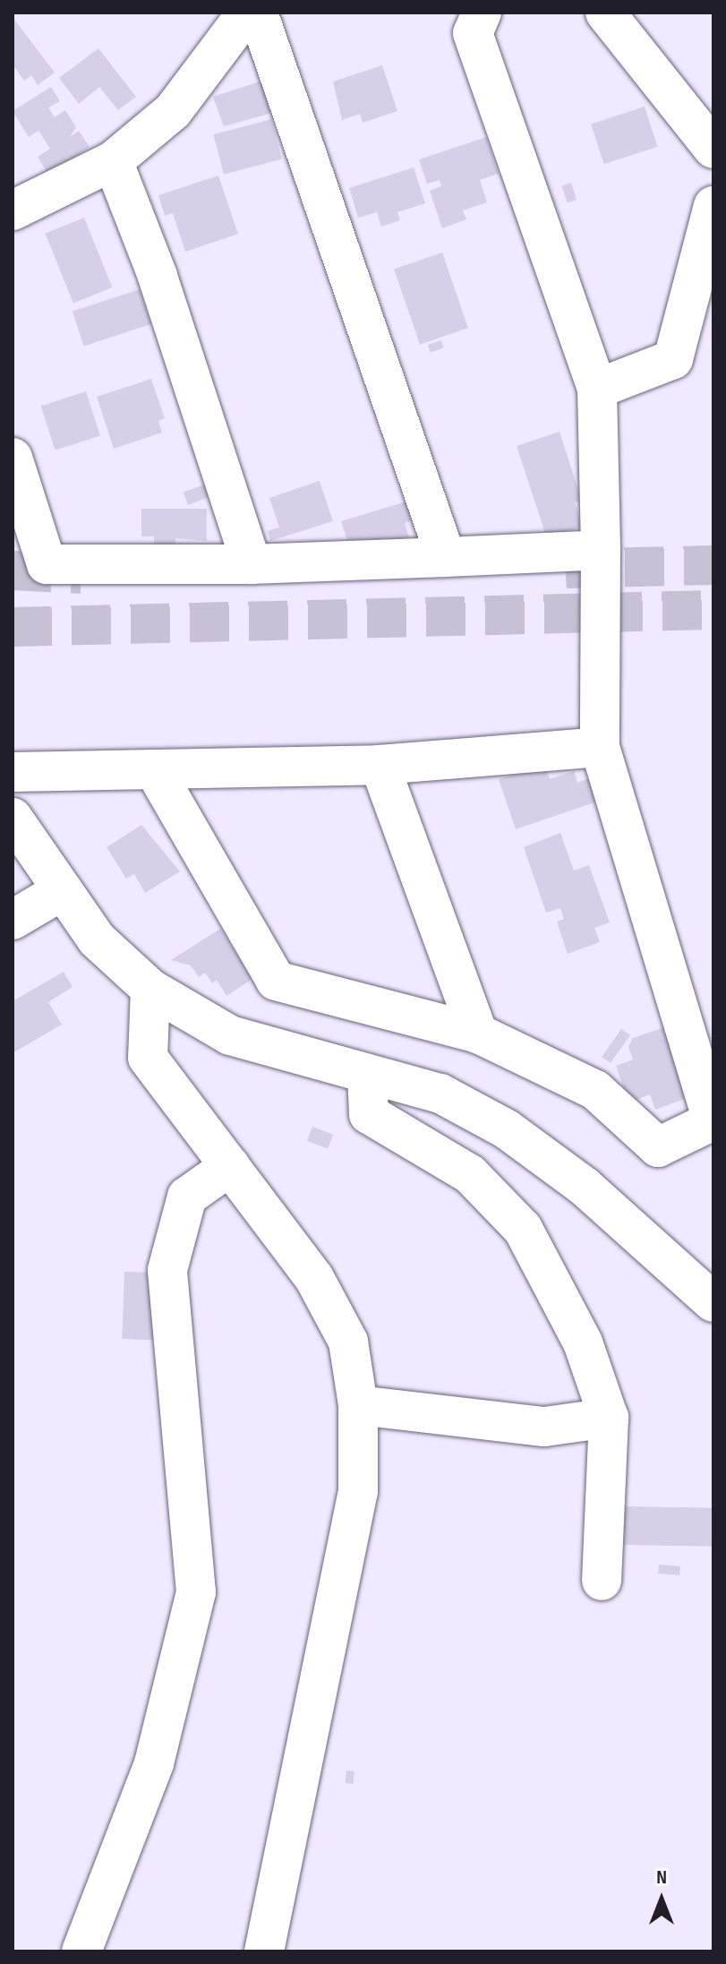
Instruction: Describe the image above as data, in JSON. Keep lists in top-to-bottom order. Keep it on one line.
{"north":"top"}
